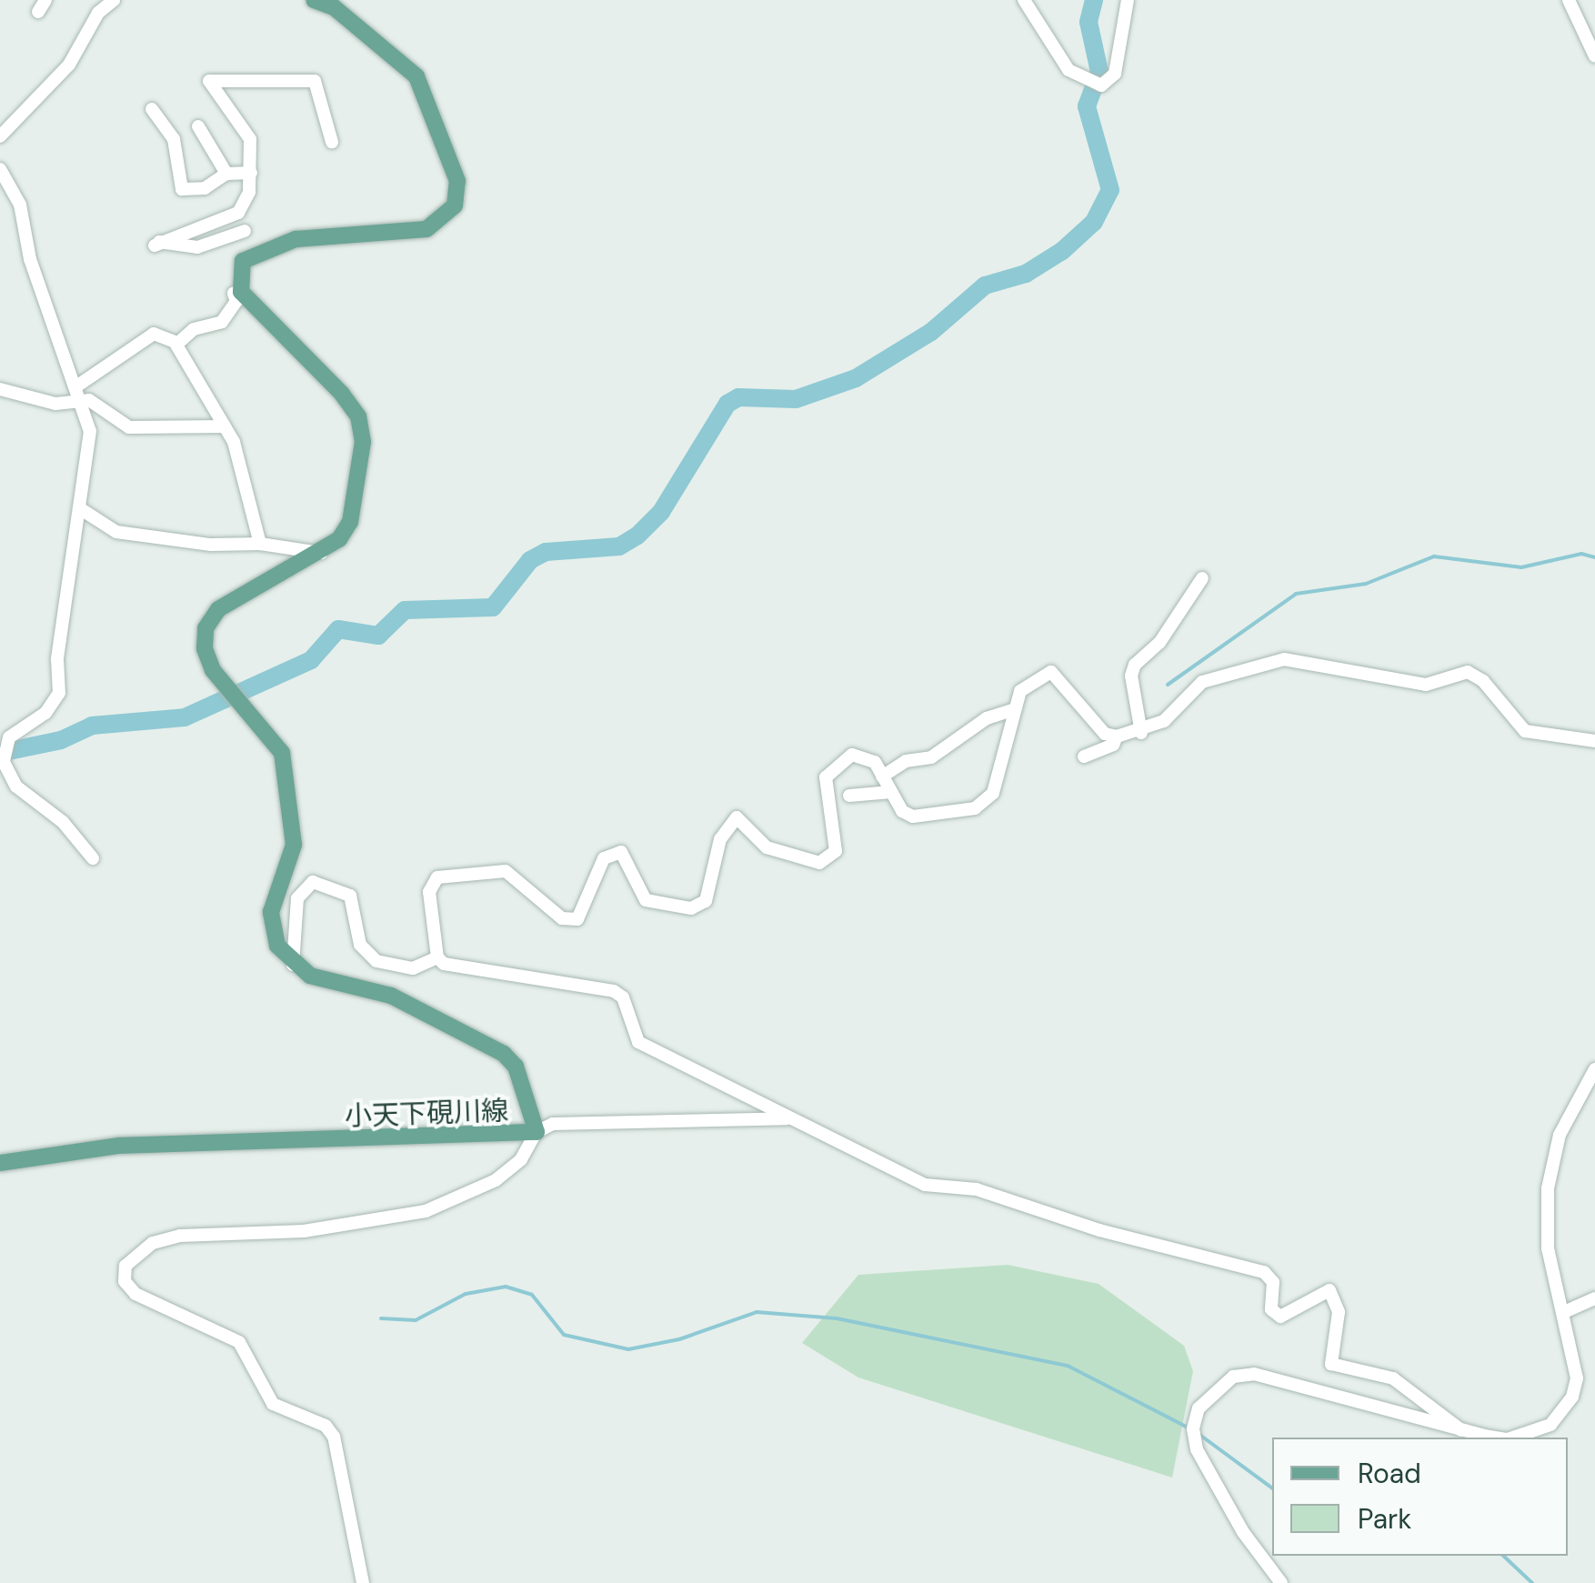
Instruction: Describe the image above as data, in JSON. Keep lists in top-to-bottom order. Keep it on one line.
{"streets":{"main road":["小天下硯川線"]},"legend":["Road","Park"]}
